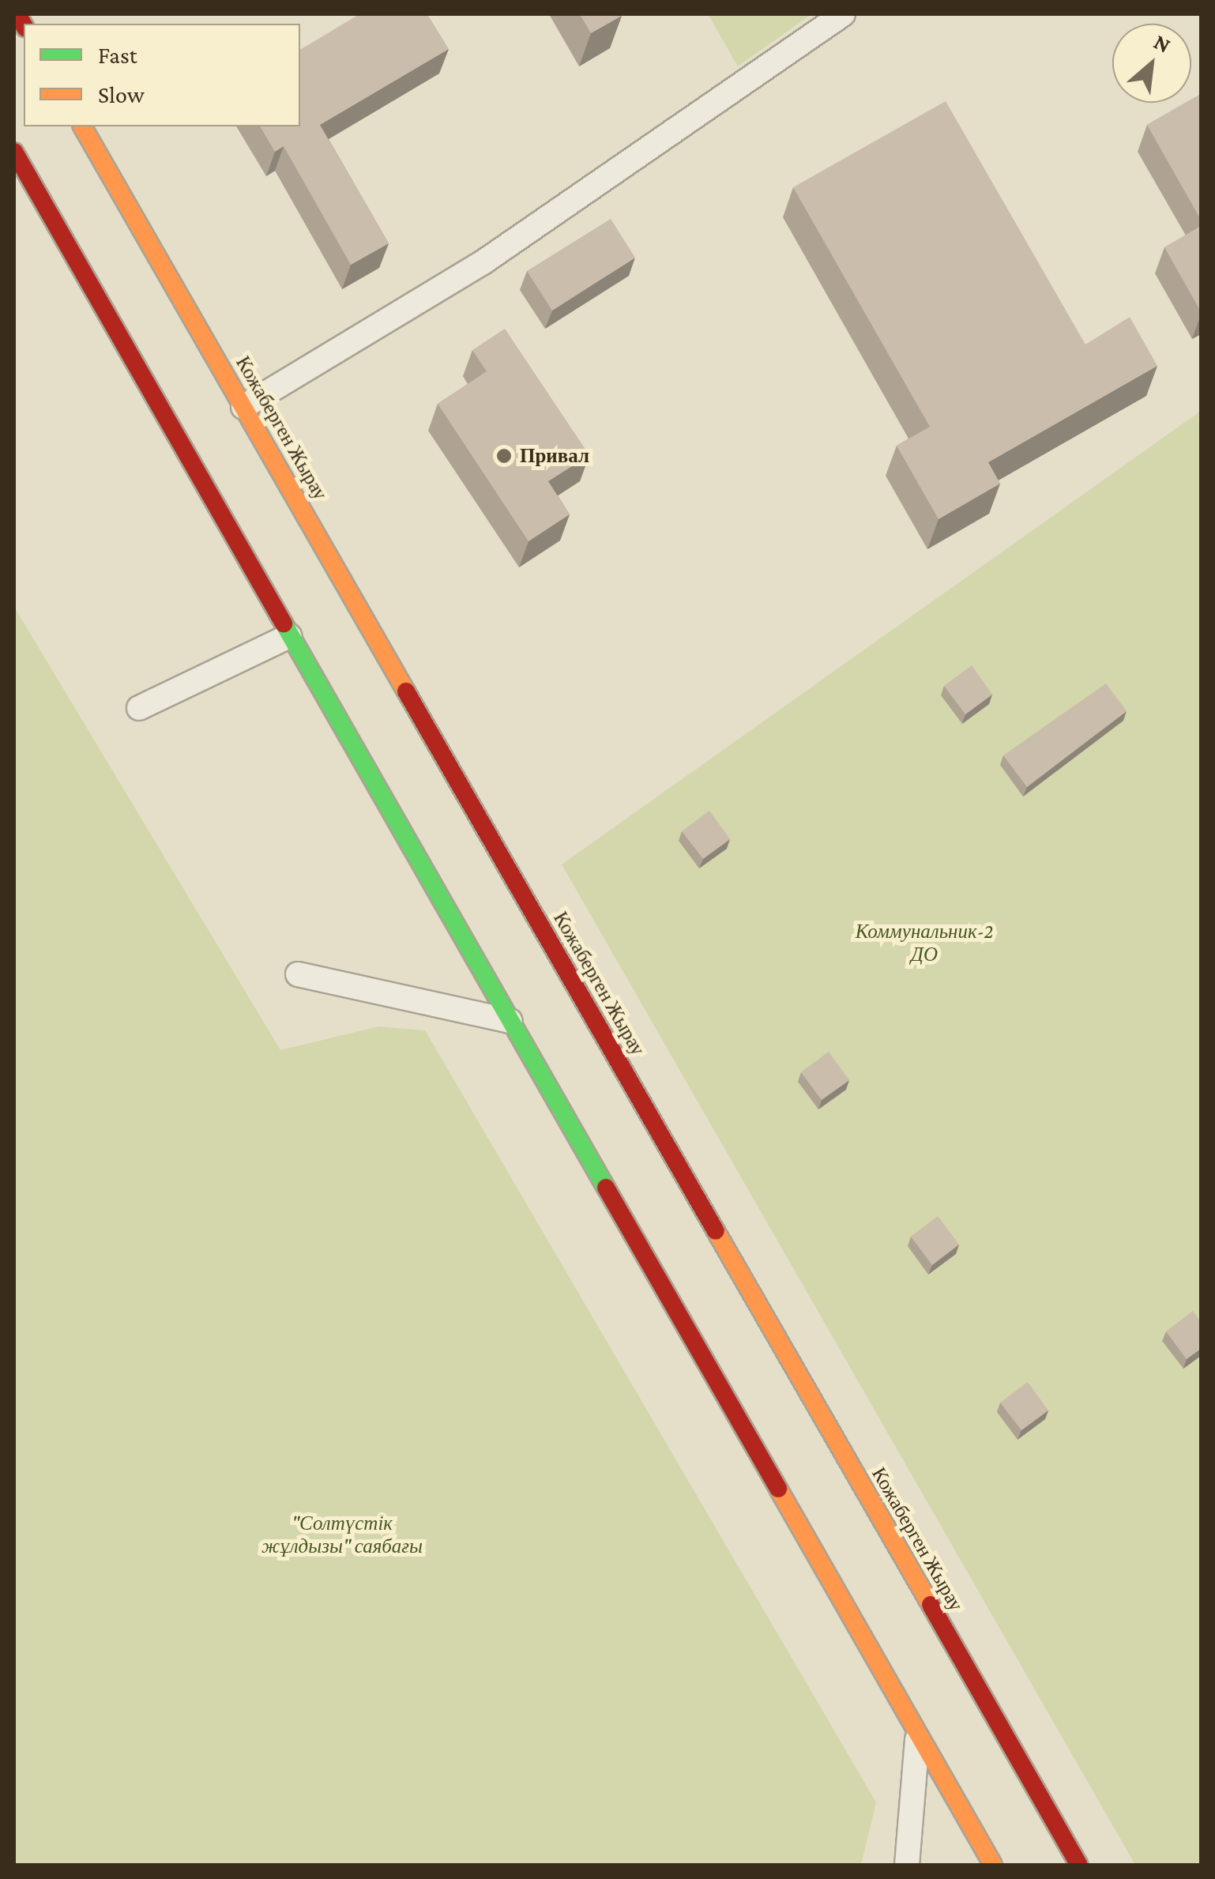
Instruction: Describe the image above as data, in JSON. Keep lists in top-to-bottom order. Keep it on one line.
{"streets":{"highway":["Кожаберген Жырау"]},"parks":["Коммунальник-2 ДО","\"Солтүстік жұлдызы\" саябағы"],"places":["Привал"],"legend":["Fast","Slow"],"north":"top right"}
